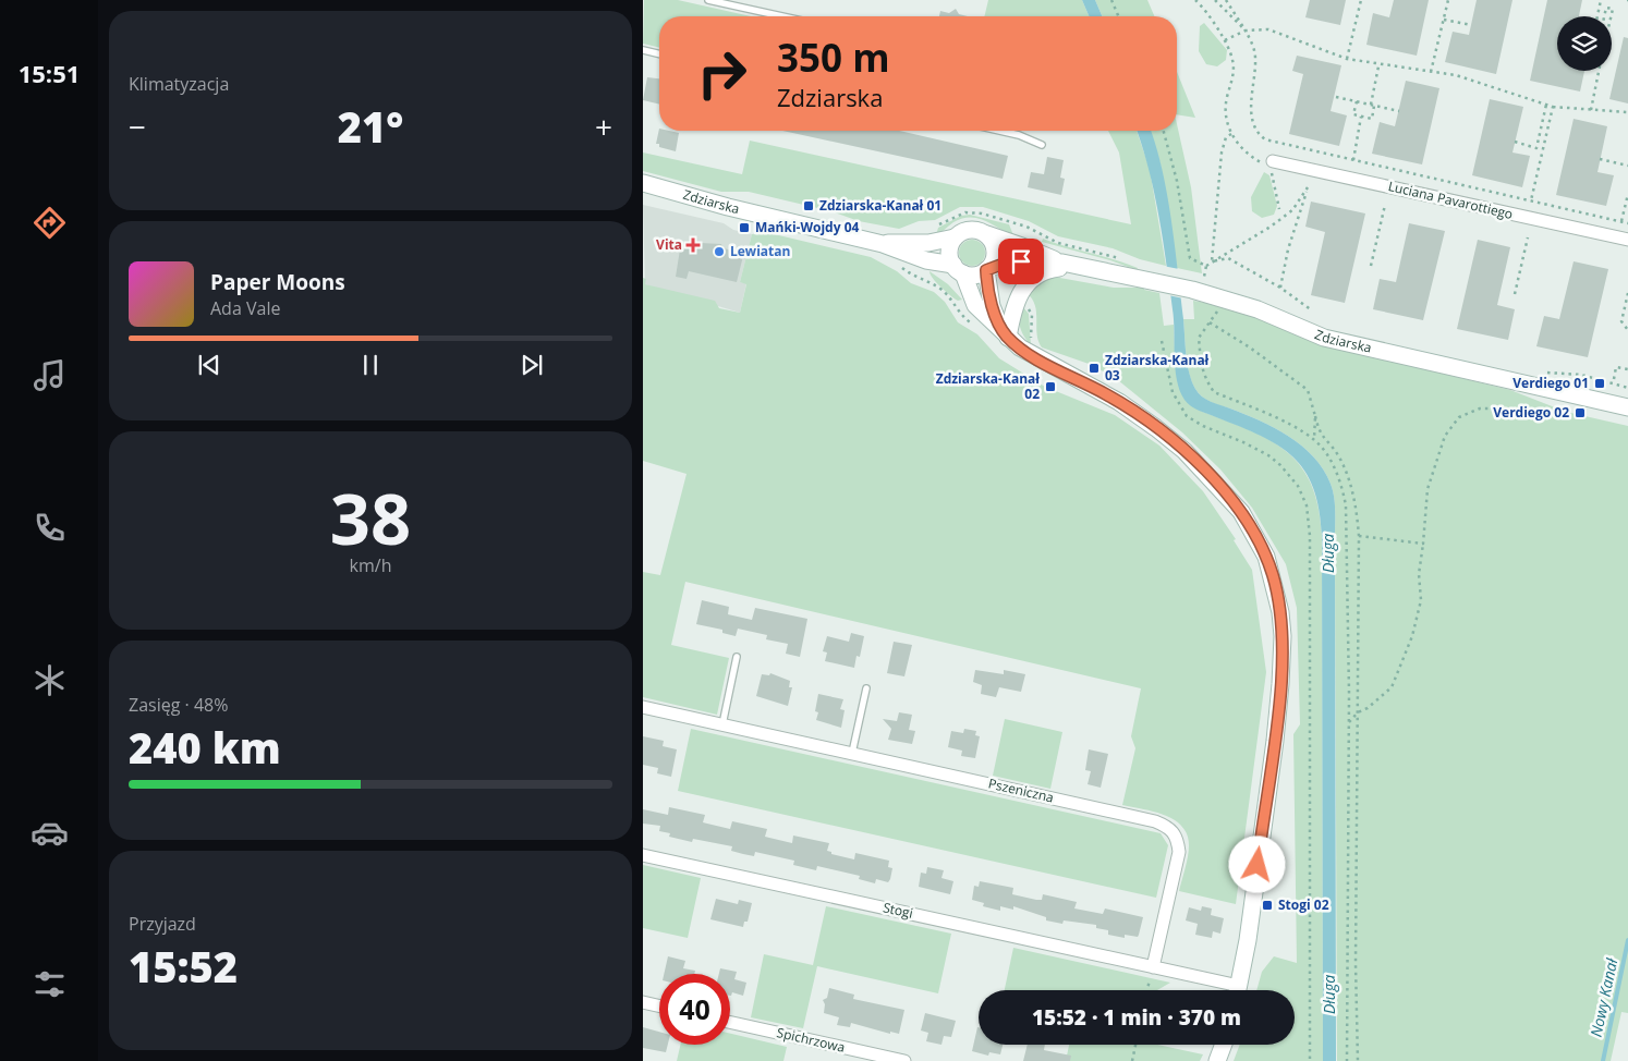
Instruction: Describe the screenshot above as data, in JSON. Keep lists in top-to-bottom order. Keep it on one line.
{"streets":{"street":["Luciana Pavarottiego","Zdziarska","Pszeniczna","Stogi","Spichrzowa"]},"crossings":[["Pszeniczna","Stogi"]],"water":["Długa","Nowy Kanał"],"places":{"transit":["Zdziarska-Kanał 01","Mańki-Wojdy 04","Zdziarska-Kanał 03","Verdiego 01","Zdziarska-Kanał 02","Verdiego 02","Stogi 02"],"health":["Vita"],"other":["Lewiatan"]},"page":{"tabs":"15:51","tile":["Klimatyzacja",["38","km/h"],["Zasięg · 48%","240 km"],["Przyjazd","15:52"]],"turn":["350 m","Zdziarska"],"heat":["−","21°","+"],"song":["Paper Moons","Ada Vale"],"limit":"40","trip":"15:52 · 1 min · 370 m"}}
